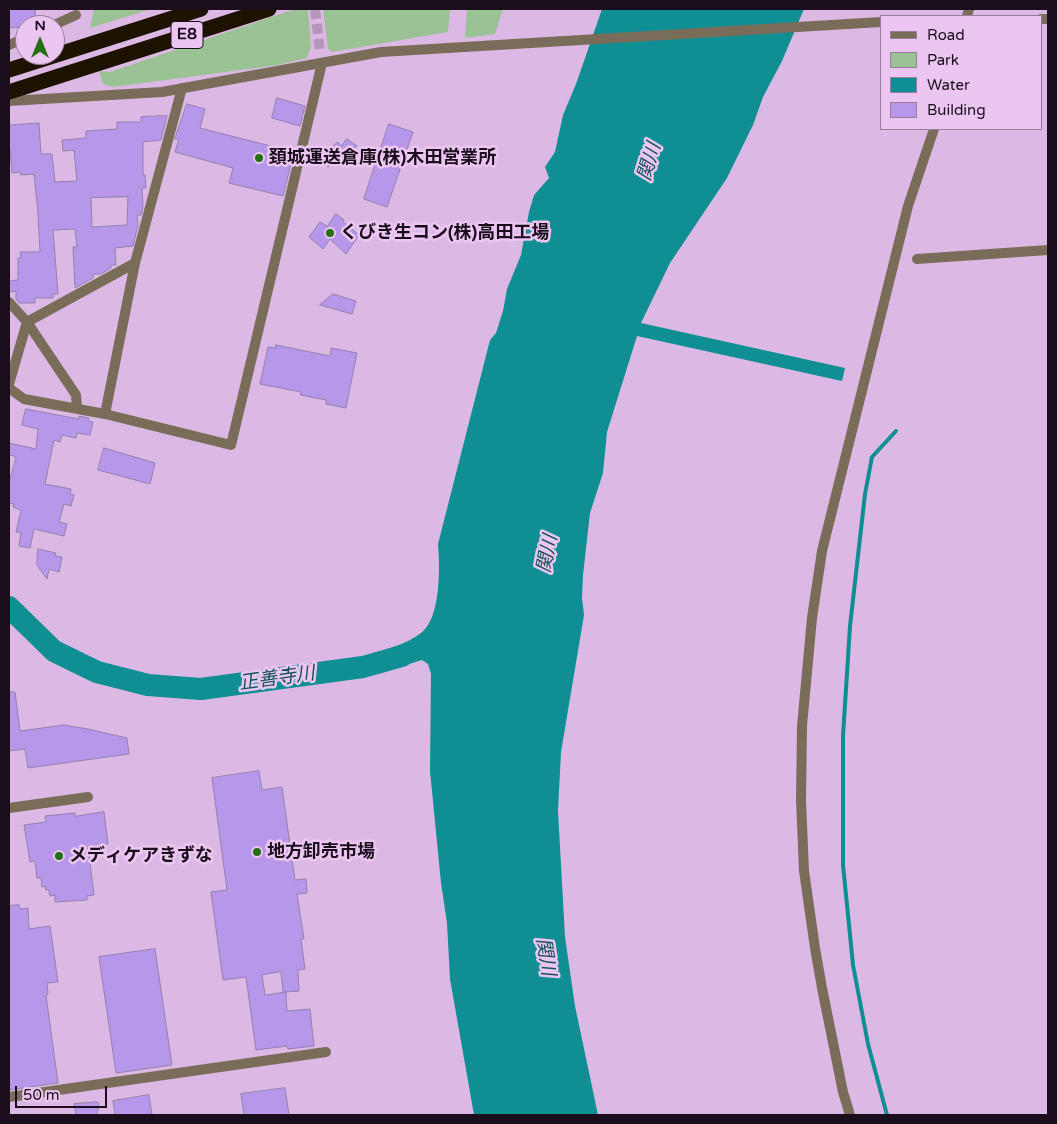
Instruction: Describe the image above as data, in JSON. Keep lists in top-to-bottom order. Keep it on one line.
{"streets":{"highway":["E8"]},"water":["関川","正善寺川"],"places":["頚城運送倉庫(株)木田営業所","くびき生コン(株)高田工場","地方卸売市場","メディケアきずな"],"legend":["Road","Park","Water","Building"],"scale_bar":"50 m","north":"top"}
